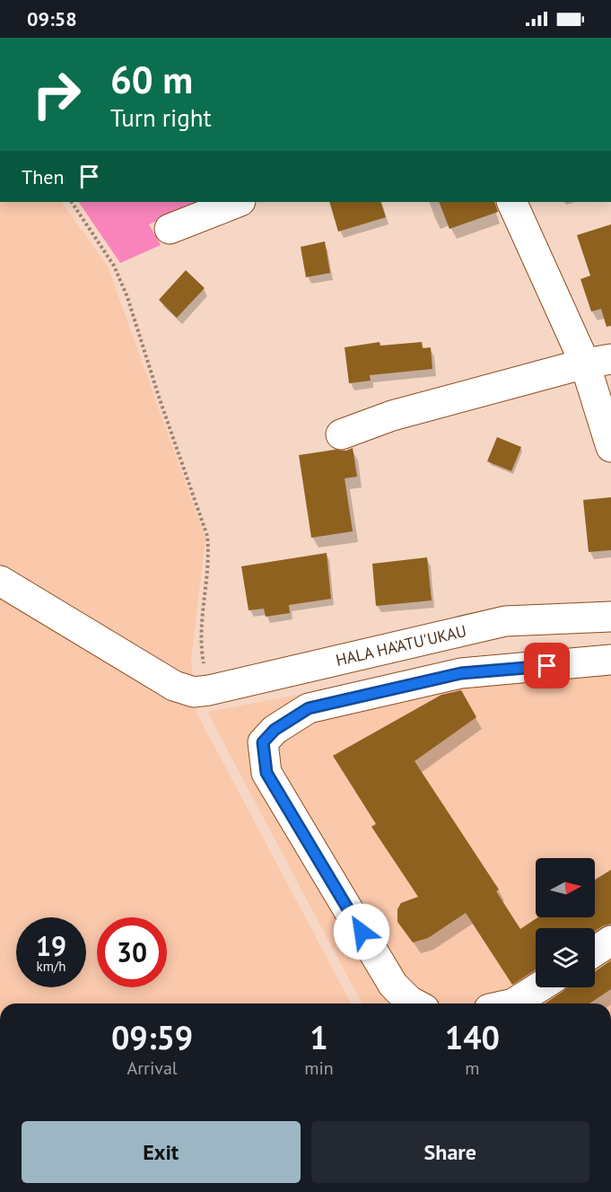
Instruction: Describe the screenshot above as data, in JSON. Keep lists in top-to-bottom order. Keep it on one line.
{"streets":{"street":["HALA HA'ATU'UKAU"]},"north":"right","page":{"status":"09:58","turn":["60 m","Turn right"],"then":"Then","speed":"19 km/h","limit":"30","eta":["09:59","Arrival","1","min","140","m"],"buttons":["Exit","Share"]}}
